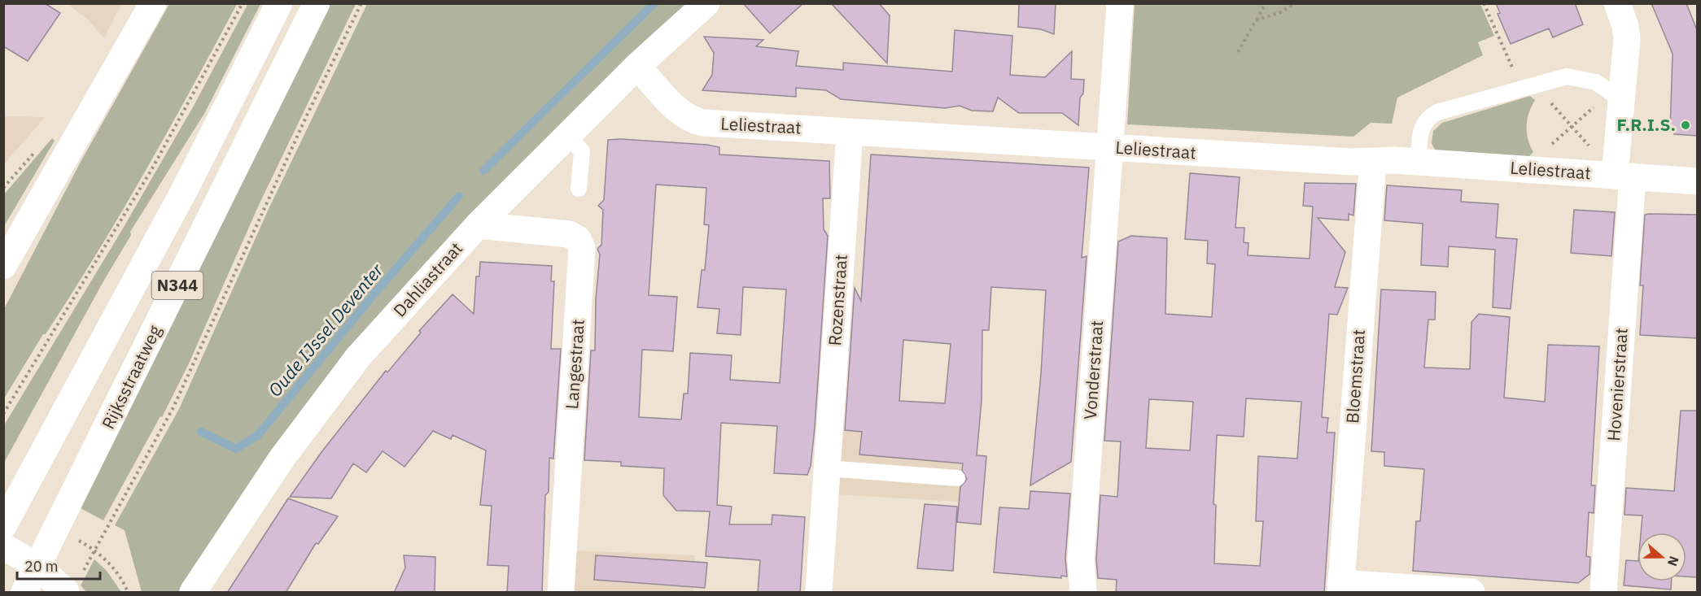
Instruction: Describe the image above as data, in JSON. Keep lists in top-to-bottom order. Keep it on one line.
{"streets":{"street":["Leliestraat","Dahliastraat","N344","Rozenstraat","Langestraat","Vonderstraat","Bloemstraat","Rijksstraatweg","Hovenierstraat"]},"crossings":[["Leliestraat","Dahliastraat"],["Leliestraat","Rozenstraat"],["Leliestraat","Vonderstraat"],["Leliestraat","Bloemstraat"],["Leliestraat","Hovenierstraat"],["Dahliastraat","Langestraat"]],"water":["Oude IJssel Deventer"],"places":["F.R.I.S."],"scale_bar":"20 m","north":"right"}
